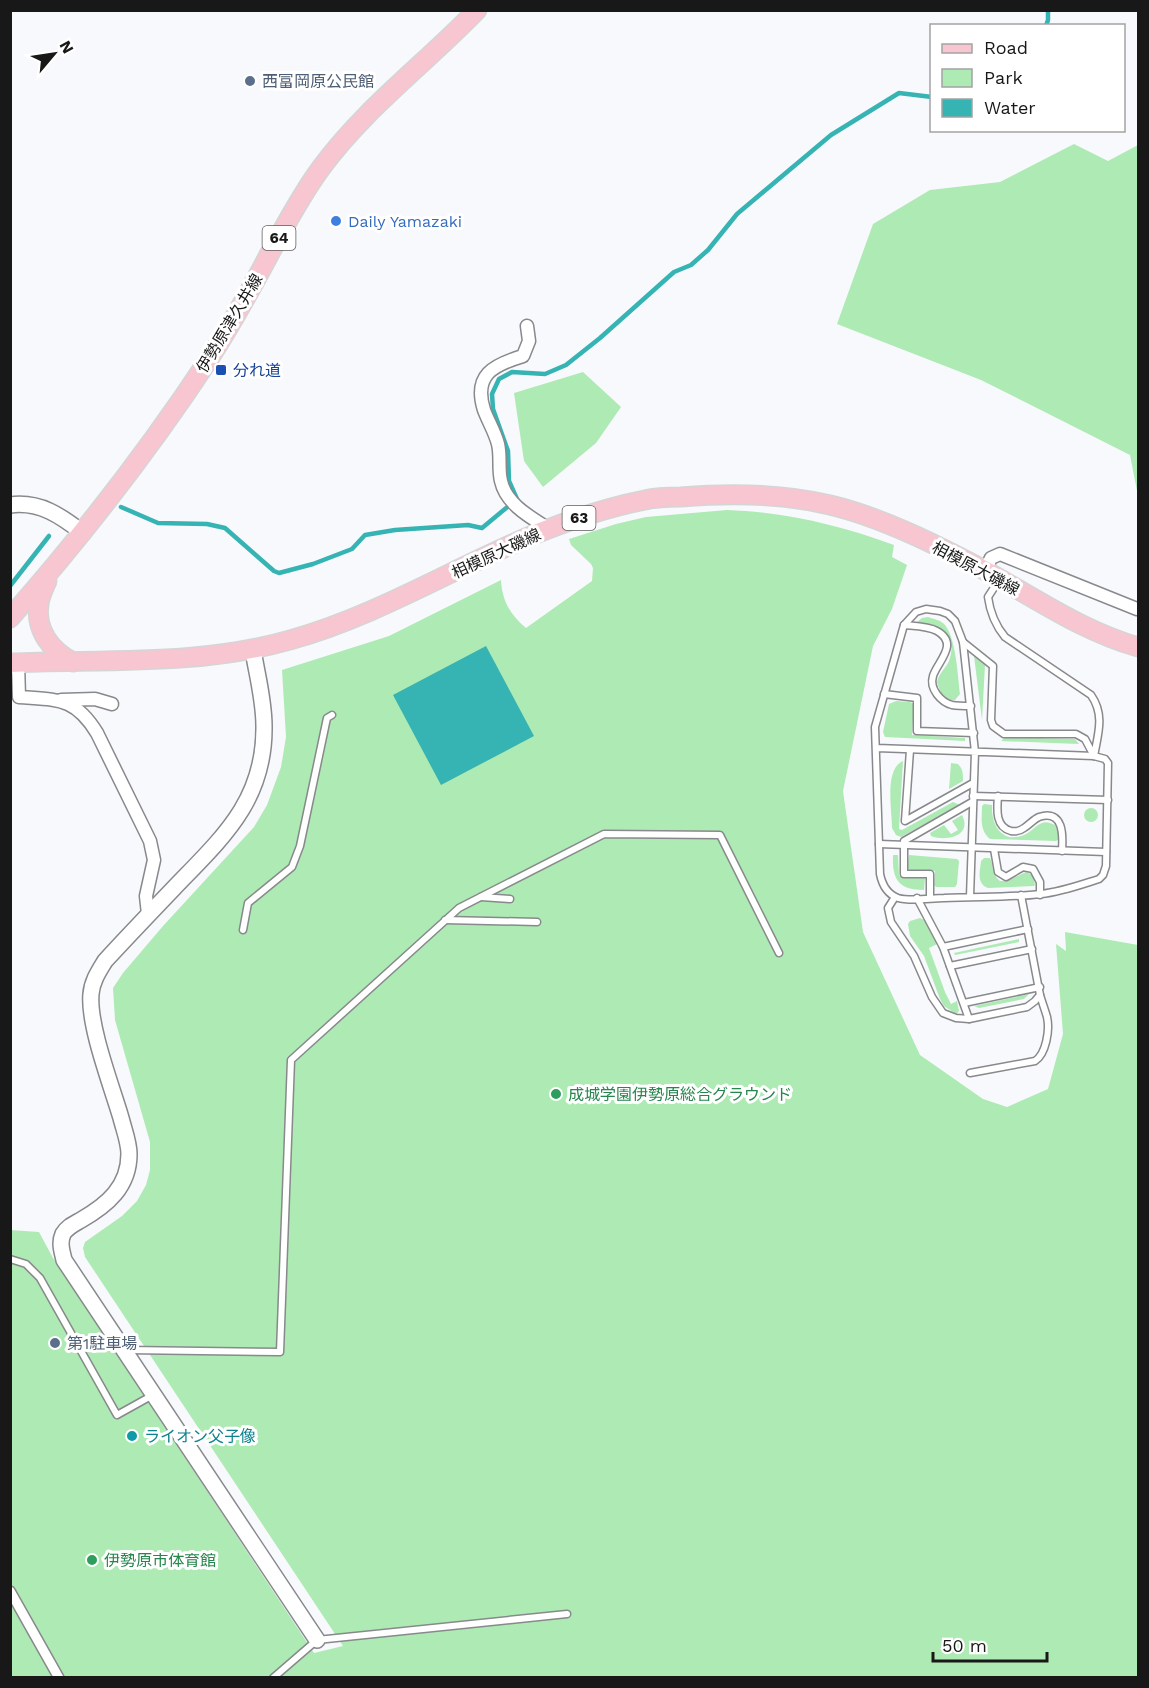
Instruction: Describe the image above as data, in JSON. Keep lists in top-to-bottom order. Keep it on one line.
{"streets":{"main road":["64","伊勢原津久井線","63","相模原大磯線"]},"places":{"other":["西富岡原公民館","Daily Yamazaki","成城学園伊勢原総合グラウンド","第1駐車場","ライオン父子像","伊勢原市体育館"],"transit":["分れ道"]},"legend":["Road","Park","Water"],"scale_bar":"50 m","north":"top right"}
